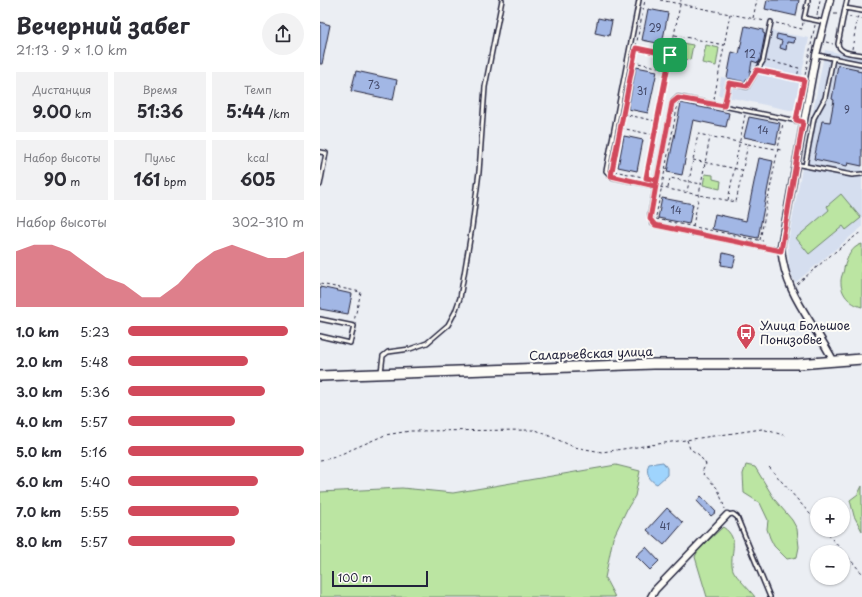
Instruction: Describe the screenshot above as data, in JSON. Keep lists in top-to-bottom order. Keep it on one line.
{"streets":{"street":["Саларьевская улица"]},"places":{"bus stop":["Улица Большое Понизовье"]},"house_numbers":["29","12","73","31","9","14","14","41"],"scale_bar":"100 m","page":{"heading":["Вечерний забег","21:13 · 9 × 1.0 km"],"stats":[["Дистанция","9.00 km"],["Время","51:36"],["Темп","5:44 /km"],["Набор высоты","90 m"],["Пульс","161 bpm"],["kcal","605"]],"chart":["Набор высоты","302–310 m"],"list":[{"name":"1.0 km","note":"5:23"},{"name":"2.0 km","note":"5:48"},{"name":"3.0 km","note":"5:36"},{"name":"4.0 km","note":"5:57"},{"name":"5.0 km","note":"5:16"},{"name":"6.0 km","note":"5:40"},{"name":"7.0 km","note":"5:55"},{"name":"8.0 km","note":"5:57"}],"map_buttons":["+","−"],"scale":"100 m"}}
